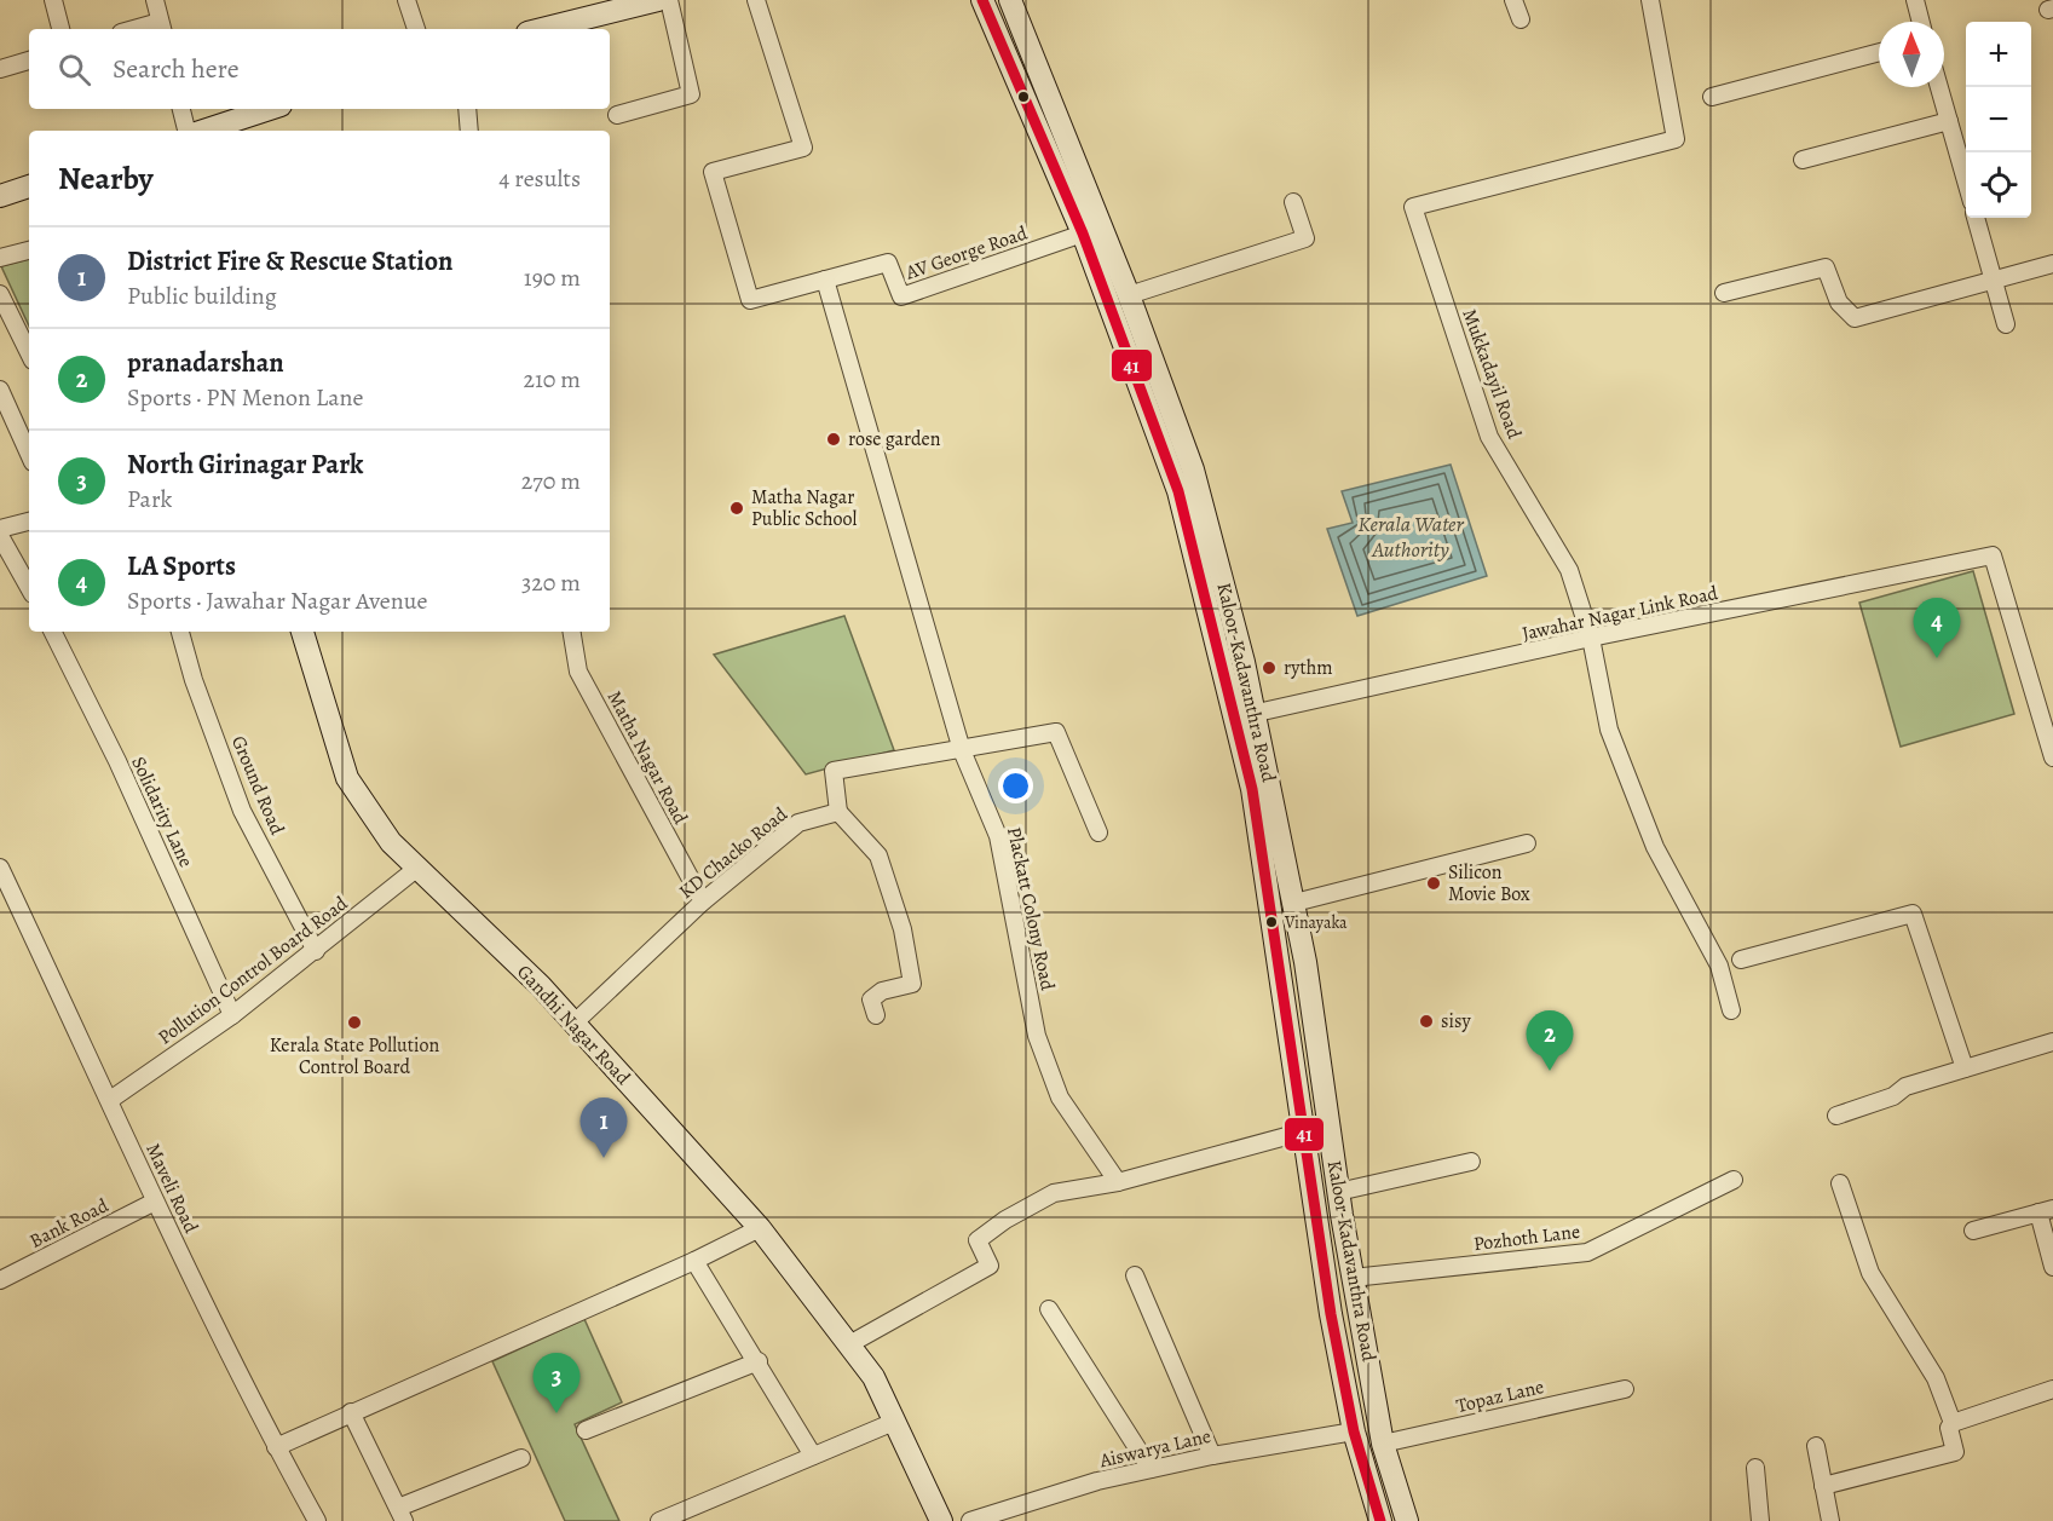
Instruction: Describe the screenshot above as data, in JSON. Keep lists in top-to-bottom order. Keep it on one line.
{"streets":{"main road":["Kaloor-Kadavanthra Road","Gandhi Nagar Road"],"street":["AV George Road","Mukkadayil Road","Jawahar Nagar Link Road","Matha Nagar Road","Ground Road","Solidarity Lane","KD Chacko Road","Plackatt Colony Road","Pollution Control Board Road","Maveli Road","Bank Road","Pozhoth Lane","Topaz Lane","Aiswarya Lane"]},"crossings":[["AV George Road","Kaloor-Kadavanthra Road"],["AV George Road","Plackatt Colony Road"],["Mukkadayil Road","Jawahar Nagar Link Road"],["Jawahar Nagar Link Road","Kaloor-Kadavanthra Road"],["Kaloor-Kadavanthra Road","Pozhoth Lane"],["Kaloor-Kadavanthra Road","Topaz Lane"],["Kaloor-Kadavanthra Road","Aiswarya Lane"],["Matha Nagar Road","KD Chacko Road"],["Ground Road","Pollution Control Board Road"],["Solidarity Lane","Pollution Control Board Road"],["KD Chacko Road","Gandhi Nagar Road"],["Pollution Control Board Road","Gandhi Nagar Road"],["Pollution Control Board Road","Maveli Road"],["Maveli Road","Bank Road"]],"water":["Kerala Water Authority"],"places":["rose garden","Matha Nagar Public School","rythm","Silicon Movie Box","Vinayaka","sisy","Kerala State Pollution Control Board"],"lines":["transit line 41"],"north":"top","page":{"map_buttons":["+","−"],"search":"Search here","heading":["Nearby","4 results"],"list":[{"mark":"1","name":"District Fire & Rescue Station","note":"Public building","value":"190 m"},{"mark":"2","name":"pranadarshan","note":"Sports · PN Menon Lane","value":"210 m"},{"mark":"3","name":"North Girinagar Park","note":"Park","value":"270 m"},{"mark":"4","name":"LA Sports","note":"Sports · Jawahar Nagar Avenue","value":"320 m"}],"pins":["4","2","1","3"]}}
